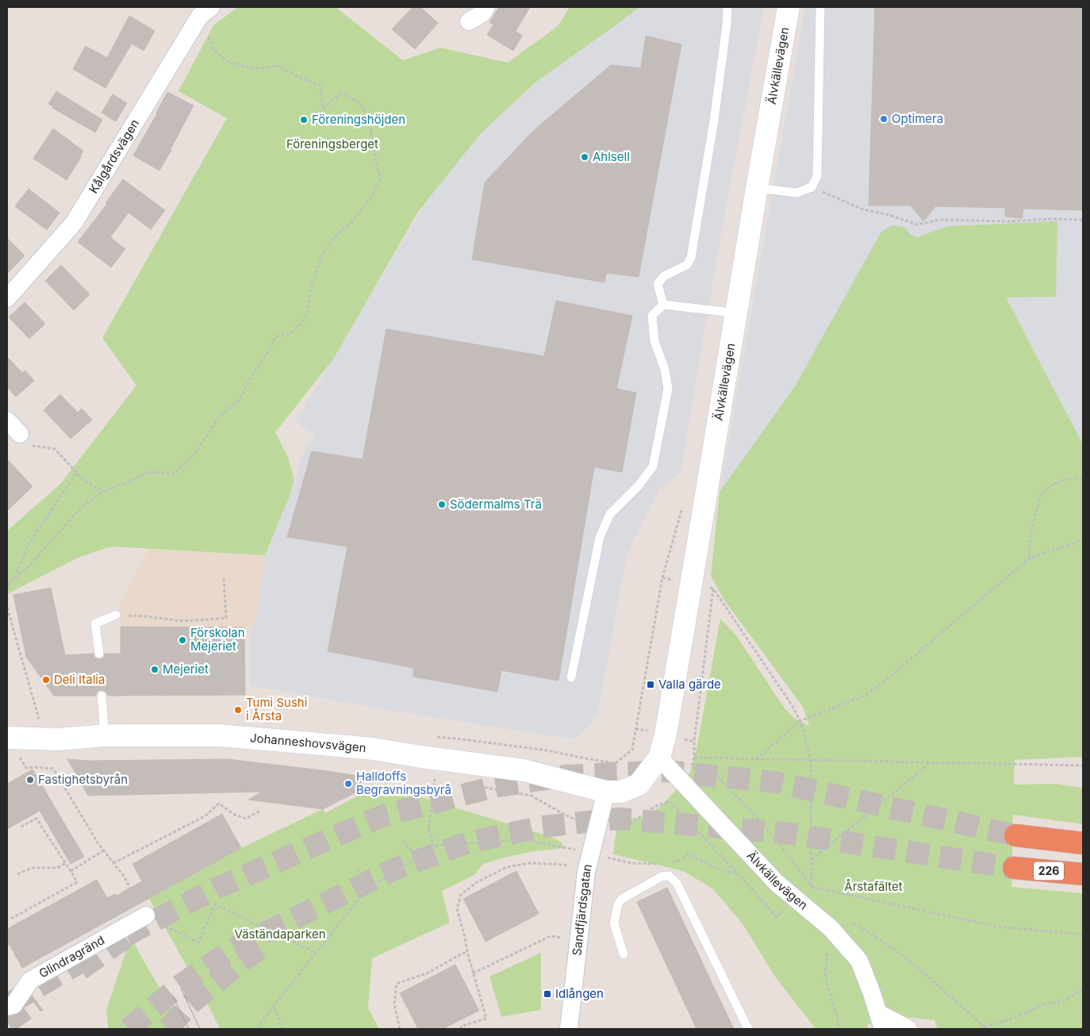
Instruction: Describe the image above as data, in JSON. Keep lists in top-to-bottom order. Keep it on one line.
{"streets":{"highway":["226"],"main road":["Älvkällevägen","Johanneshovsvägen"],"street":["Kålgårdsvägen","Sandfjärdsgatan","Glindragränd"]},"crossings":[["Älvkällevägen","Johanneshovsvägen"],["Älvkällevägen","Sandfjärdsgatan"],["Johanneshovsvägen","Sandfjärdsgatan"]],"parks":["Föreningsberget","Årstafältet","Väständaparken"],"places":{"other":["Optimera","Föreningshöjden","Ahlsell","Södermalms Trä","Förskolan Mejeriet","Mejeriet","Deli Italia","Tumi Sushi i Årsta","Fastighetsbyrån","Halldoffs Begravningsbyrå"],"transit":["Valla gärde","Idlången"]}}
